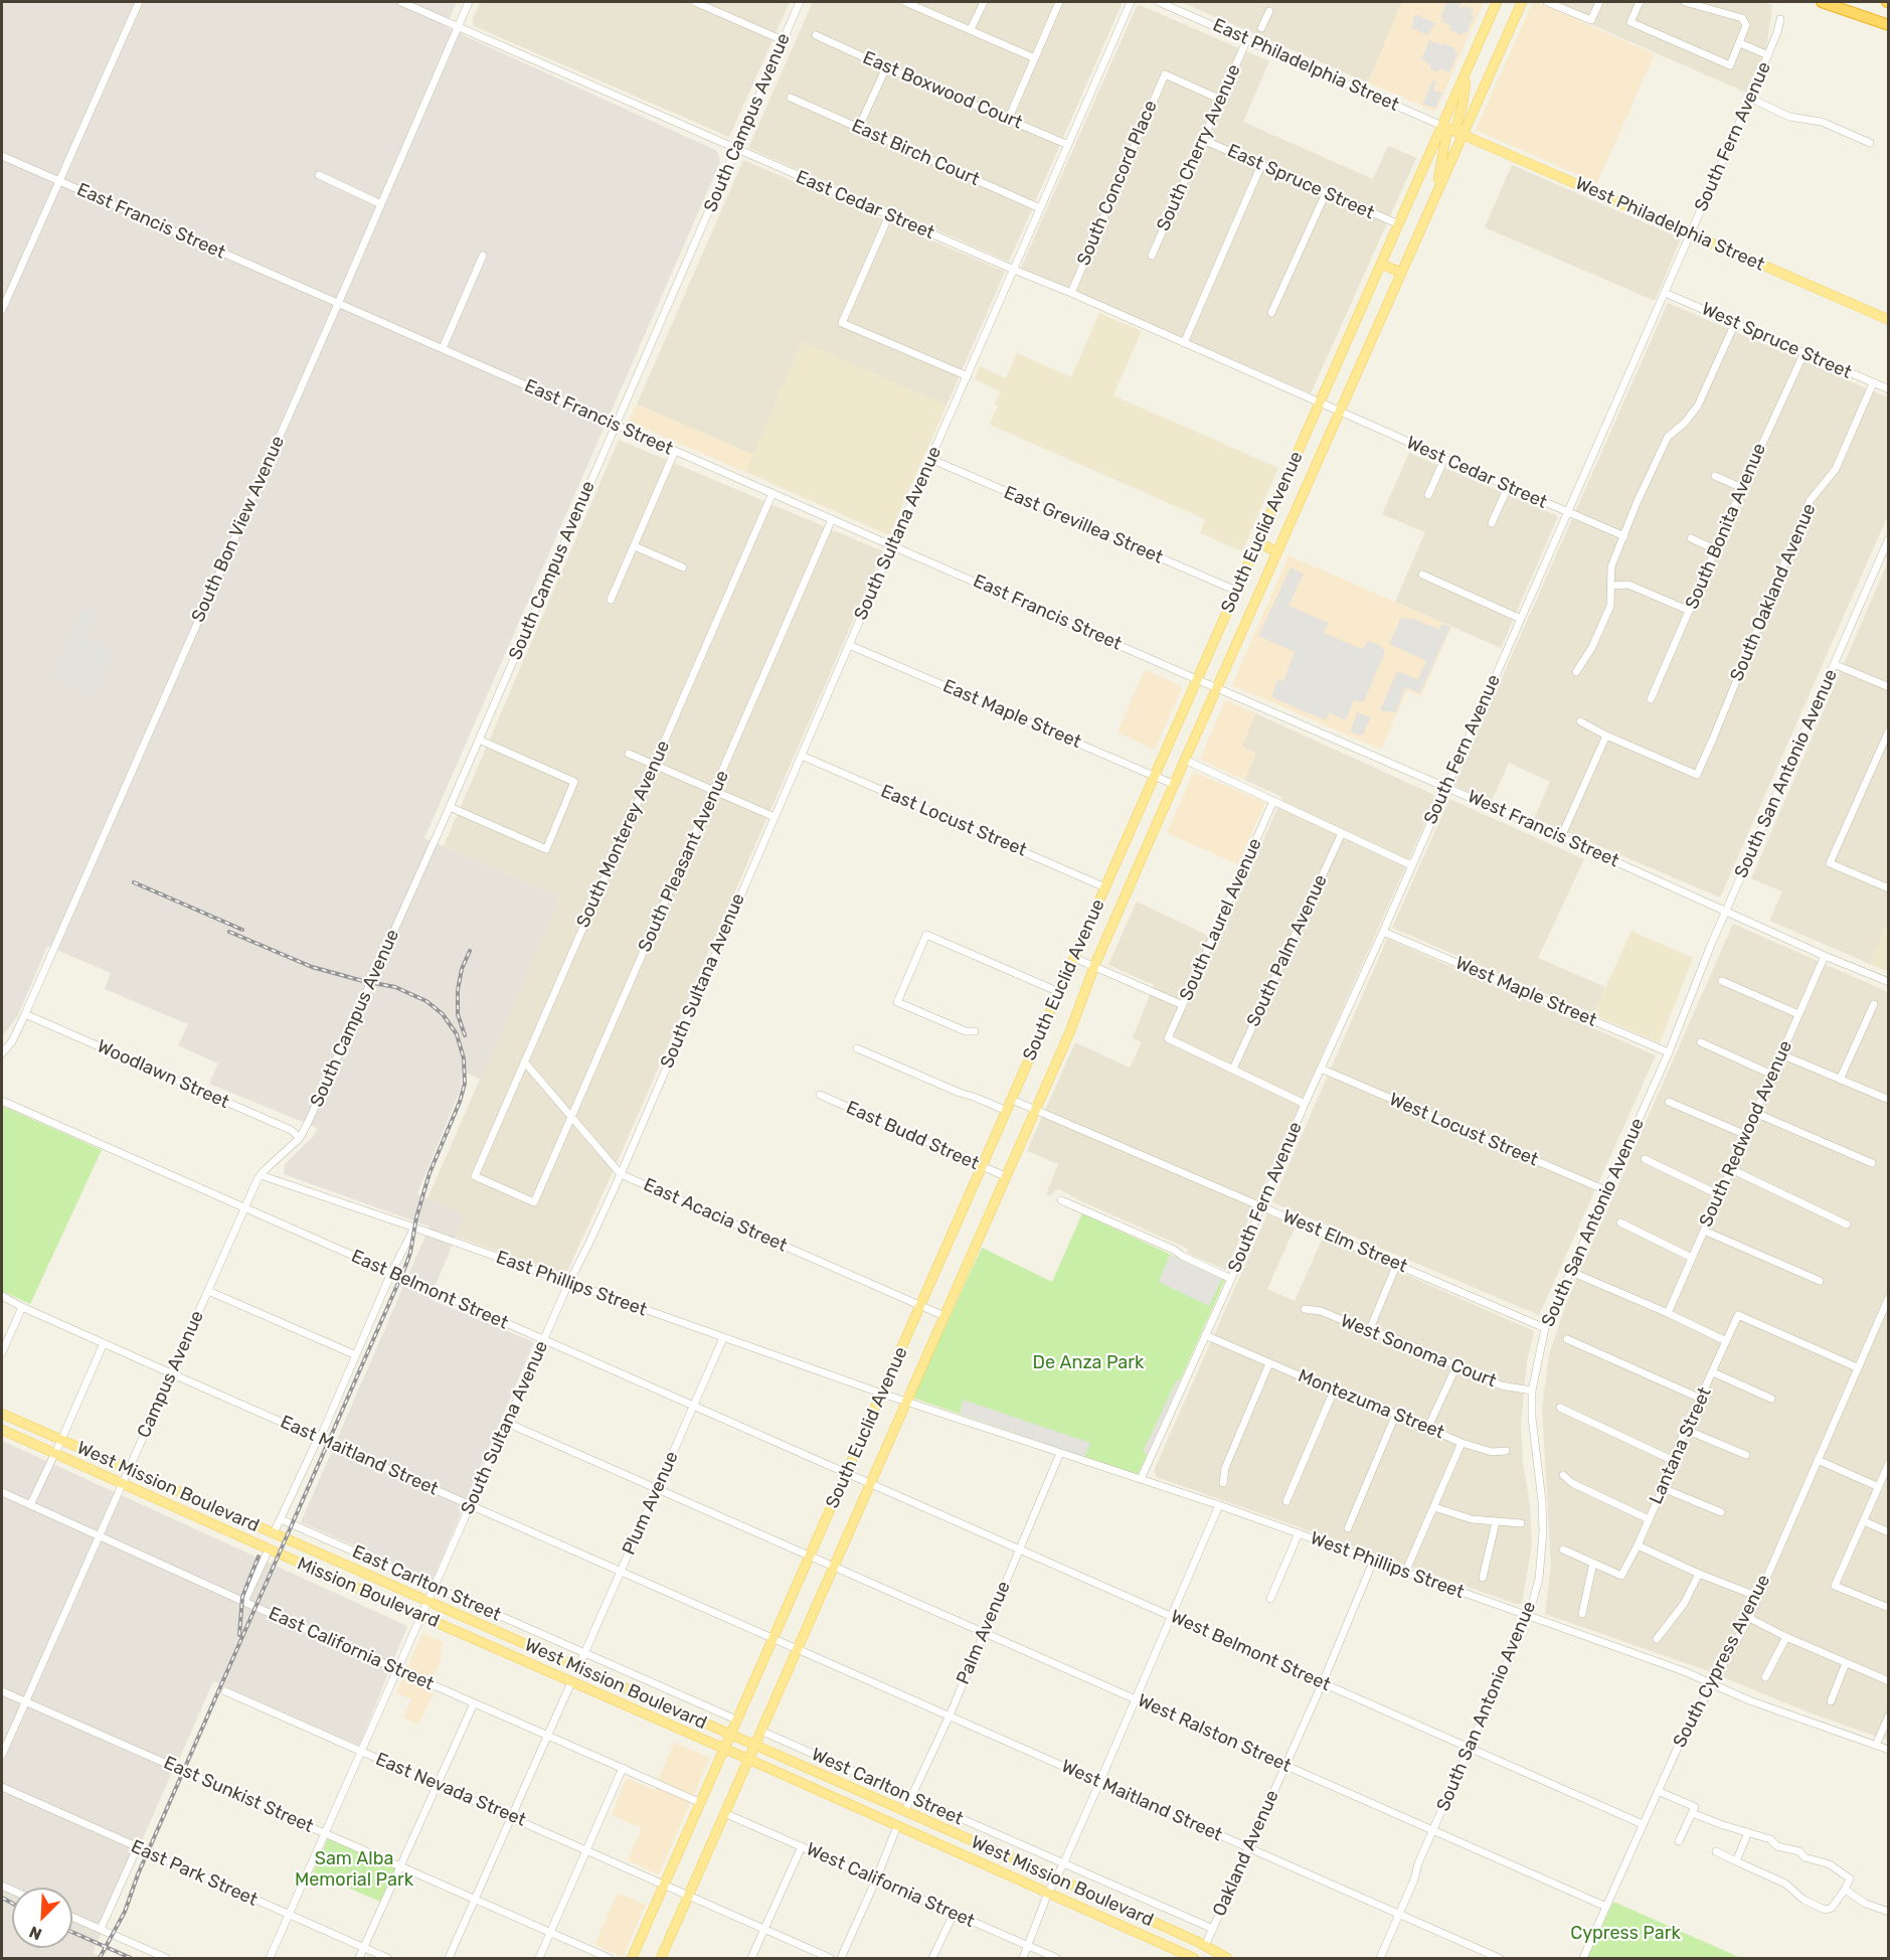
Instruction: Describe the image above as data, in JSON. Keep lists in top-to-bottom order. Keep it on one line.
{"streets":{"main road":["West Philadelphia Street","South Euclid Avenue","West Mission Boulevard","Mission Boulevard"],"street":["East Philadelphia Street","East Boxwood Court","South Campus Avenue","South Fern Avenue","South Cherry Avenue","East Birch Court","East Spruce Street","South Concord Place","East Cedar Street","East Francis Street","West Spruce Street","West Cedar Street","East Grevillea Street","South Bonita Avenue","South Bon View Avenue","South Sultana Avenue","South Oakland Avenue","East Maple Street","South San Antonio Avenue","East Locust Street","West Francis Street","South Monterey Avenue","South Pleasant Avenue","South Laurel Avenue","South Palm Avenue","West Maple Street","Woodlawn Street","West Locust Street","South Redwood Avenue","East Budd Street","East Acacia Street","West Elm Street","East Phillips Street","East Belmont Street","West Sonoma Court","Campus Avenue","Montezuma Street","Lantana Street","East Maitland Street","Plum Avenue","West Phillips Street","East Carlton Street","Palm Avenue","East California Street","West Belmont Street","South Cypress Avenue","West Ralston Street","West Carlton Street","East Nevada Street","East Sunkist Street","West Maitland Street","Oakland Avenue","East Park Street","West California Street"]},"crossings":[["East Philadelphia Street","South Cherry Avenue"],["East Philadelphia Street","West Philadelphia Street"],["East Philadelphia Street","South Euclid Avenue"],["East Boxwood Court","South Sultana Avenue"],["South Campus Avenue","East Cedar Street"],["South Campus Avenue","East Francis Street"],["South Campus Avenue","Woodlawn Street"],["South Campus Avenue","Campus Avenue"],["South Fern Avenue","West Philadelphia Street"],["South Fern Avenue","West Spruce Street"],["South Fern Avenue","West Cedar Street"],["South Fern Avenue","West Francis Street"],["South Fern Avenue","West Maple Street"],["South Fern Avenue","West Locust Street"],["South Fern Avenue","West Elm Street"],["South Fern Avenue","Montezuma Street"],["South Fern Avenue","West Phillips Street"],["South Cherry Avenue","East Spruce Street"],["South Cherry Avenue","South Concord Place"],["East Birch Court","South Sultana Avenue"],["East Spruce Street","South Euclid Avenue"],["South Concord Place","East Cedar Street"],["East Cedar Street","West Cedar Street"],["East Cedar Street","South Bon View Avenue"],["East Cedar Street","South Euclid Avenue"],["East Cedar Street","South Sultana Avenue"],["East Francis Street","South Bon View Avenue"],["East Francis Street","South Euclid Avenue"],["East Francis Street","South Sultana Avenue"],["East Francis Street","West Francis Street"],["East Francis Street","South Monterey Avenue"],["East Francis Street","South Pleasant Avenue"],["West Philadelphia Street","South Euclid Avenue"],["West Spruce Street","South Bonita Avenue"],["West Spruce Street","South Oakland Avenue"],["West Cedar Street","South Euclid Avenue"],["East Grevillea Street","South Euclid Avenue"],["East Grevillea Street","South Sultana Avenue"],["South Bon View Avenue","Woodlawn Street"],["South Euclid Avenue","East Maple Street"],["South Euclid Avenue","East Locust Street"],["South Euclid Avenue","West Francis Street"],["South Euclid Avenue","East Budd Street"],["South Euclid Avenue","East Acacia Street"],["South Euclid Avenue","West Elm Street"],["South Euclid Avenue","East Phillips Street"],["South Euclid Avenue","East Belmont Street"],["South Euclid Avenue","East Maitland Street"],["South Euclid Avenue","West Mission Boulevard"],["South Euclid Avenue","West Phillips Street"],["South Euclid Avenue","East Carlton Street"],["South Euclid Avenue","Mission Boulevard"],["South Euclid Avenue","East California Street"],["South Euclid Avenue","West Belmont Street"],["South Euclid Avenue","West Ralston Street"],["South Euclid Avenue","West Carlton Street"],["South Euclid Avenue","East Nevada Street"],["South Euclid Avenue","West Maitland Street"],["South Euclid Avenue","West California Street"],["South Sultana Avenue","East Maple Street"],["South Sultana Avenue","East Locust Street"],["South Sultana Avenue","East Acacia Street"],["South Sultana Avenue","East Phillips Street"],["South Sultana Avenue","East Belmont Street"],["South Sultana Avenue","East Maitland Street"],["South Sultana Avenue","West Mission Boulevard"],["South Sultana Avenue","East Carlton Street"],["South Sultana Avenue","Mission Boulevard"],["South Sultana Avenue","East California Street"],["South Sultana Avenue","West Ralston Street"],["South Sultana Avenue","East Nevada Street"],["South Sultana Avenue","East Sunkist Street"],["South Sultana Avenue","East Park Street"],["South San Antonio Avenue","West Francis Street"],["South San Antonio Avenue","West Maple Street"],["South San Antonio Avenue","West Locust Street"],["South San Antonio Avenue","West Elm Street"],["South San Antonio Avenue","West Sonoma Court"],["South San Antonio Avenue","West Phillips Street"],["South San Antonio Avenue","West Belmont Street"],["South San Antonio Avenue","West Ralston Street"],["South San Antonio Avenue","West Maitland Street"],["West Francis Street","South Redwood Avenue"],["South Monterey Avenue","South Pleasant Avenue"],["South Monterey Avenue","East Acacia Street"],["South Pleasant Avenue","East Acacia Street"],["South Laurel Avenue","South Palm Avenue"],["Woodlawn Street","Campus Avenue"],["East Phillips Street","Campus Avenue"],["East Phillips Street","Plum Avenue"],["East Phillips Street","West Phillips Street"],["East Belmont Street","Campus Avenue"],["East Belmont Street","Plum Avenue"],["East Belmont Street","West Belmont Street"],["Campus Avenue","East Maitland Street"],["Campus Avenue","West Mission Boulevard"],["Campus Avenue","Mission Boulevard"],["Campus Avenue","East California Street"],["Campus Avenue","East Sunkist Street"],["Lantana Street","South Cypress Avenue"],["East Maitland Street","Plum Avenue"],["East Maitland Street","West Maitland Street"],["West Mission Boulevard","Plum Avenue"],["West Mission Boulevard","Mission Boulevard"],["West Mission Boulevard","Palm Avenue"],["West Mission Boulevard","Oakland Avenue"],["Plum Avenue","East Carlton Street"],["Plum Avenue","West Ralston Street"],["West Phillips Street","Palm Avenue"],["West Phillips Street","South Cypress Avenue"],["West Phillips Street","Oakland Avenue"],["Palm Avenue","West Belmont Street"],["Palm Avenue","West Ralston Street"],["Palm Avenue","West Carlton Street"],["Palm Avenue","West Maitland Street"],["West Belmont Street","South Cypress Avenue"],["West Belmont Street","Oakland Avenue"],["South Cypress Avenue","West Ralston Street"],["West Ralston Street","Oakland Avenue"],["West Carlton Street","Oakland Avenue"],["West Maitland Street","Oakland Avenue"]],"parks":["De Anza Park","Sam Alba Memorial Park","Cypress Park"],"north":"bottom left"}
